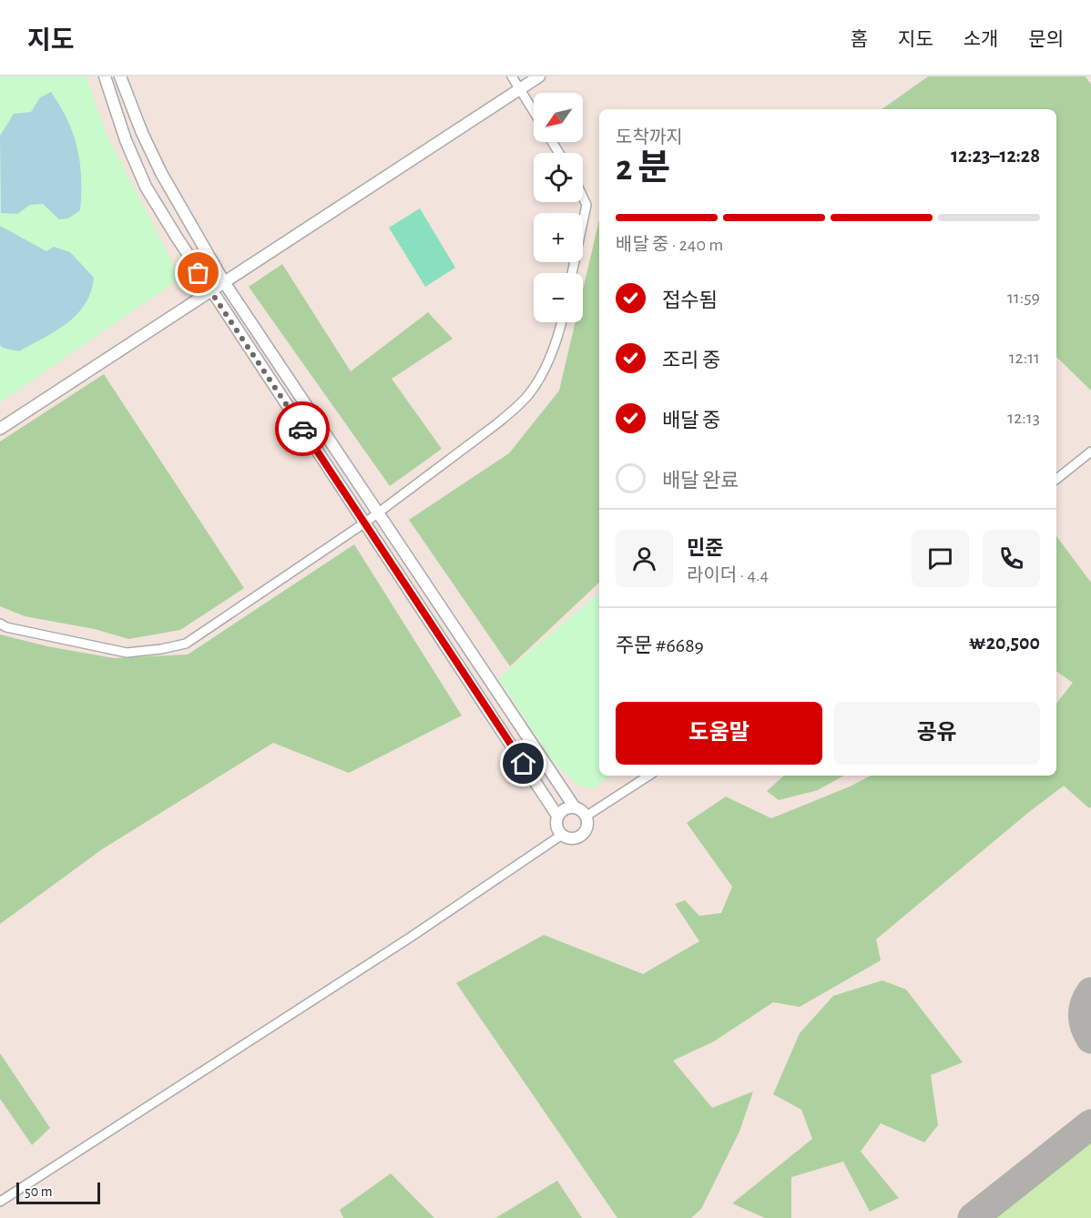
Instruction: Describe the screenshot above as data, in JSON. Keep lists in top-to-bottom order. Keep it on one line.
{"scale_bar":"50 m","north":"bottom left","page":{"header":"지도","nav":["홈","지도","소개","문의"],"map_buttons":["+","−"],"heading":["2 분","도착까지","12:23–12:28"],"panel":["민준","라이더 · 4.4","주문 #6689","₩20,500"],"bar":"배달 중 · 240 m","list":[["접수됨","11:59"],["조리 중","12:11"],["배달 중","12:13"],"배달 완료"],"buttons":["도움말","공유"],"scale":"50 m"}}
